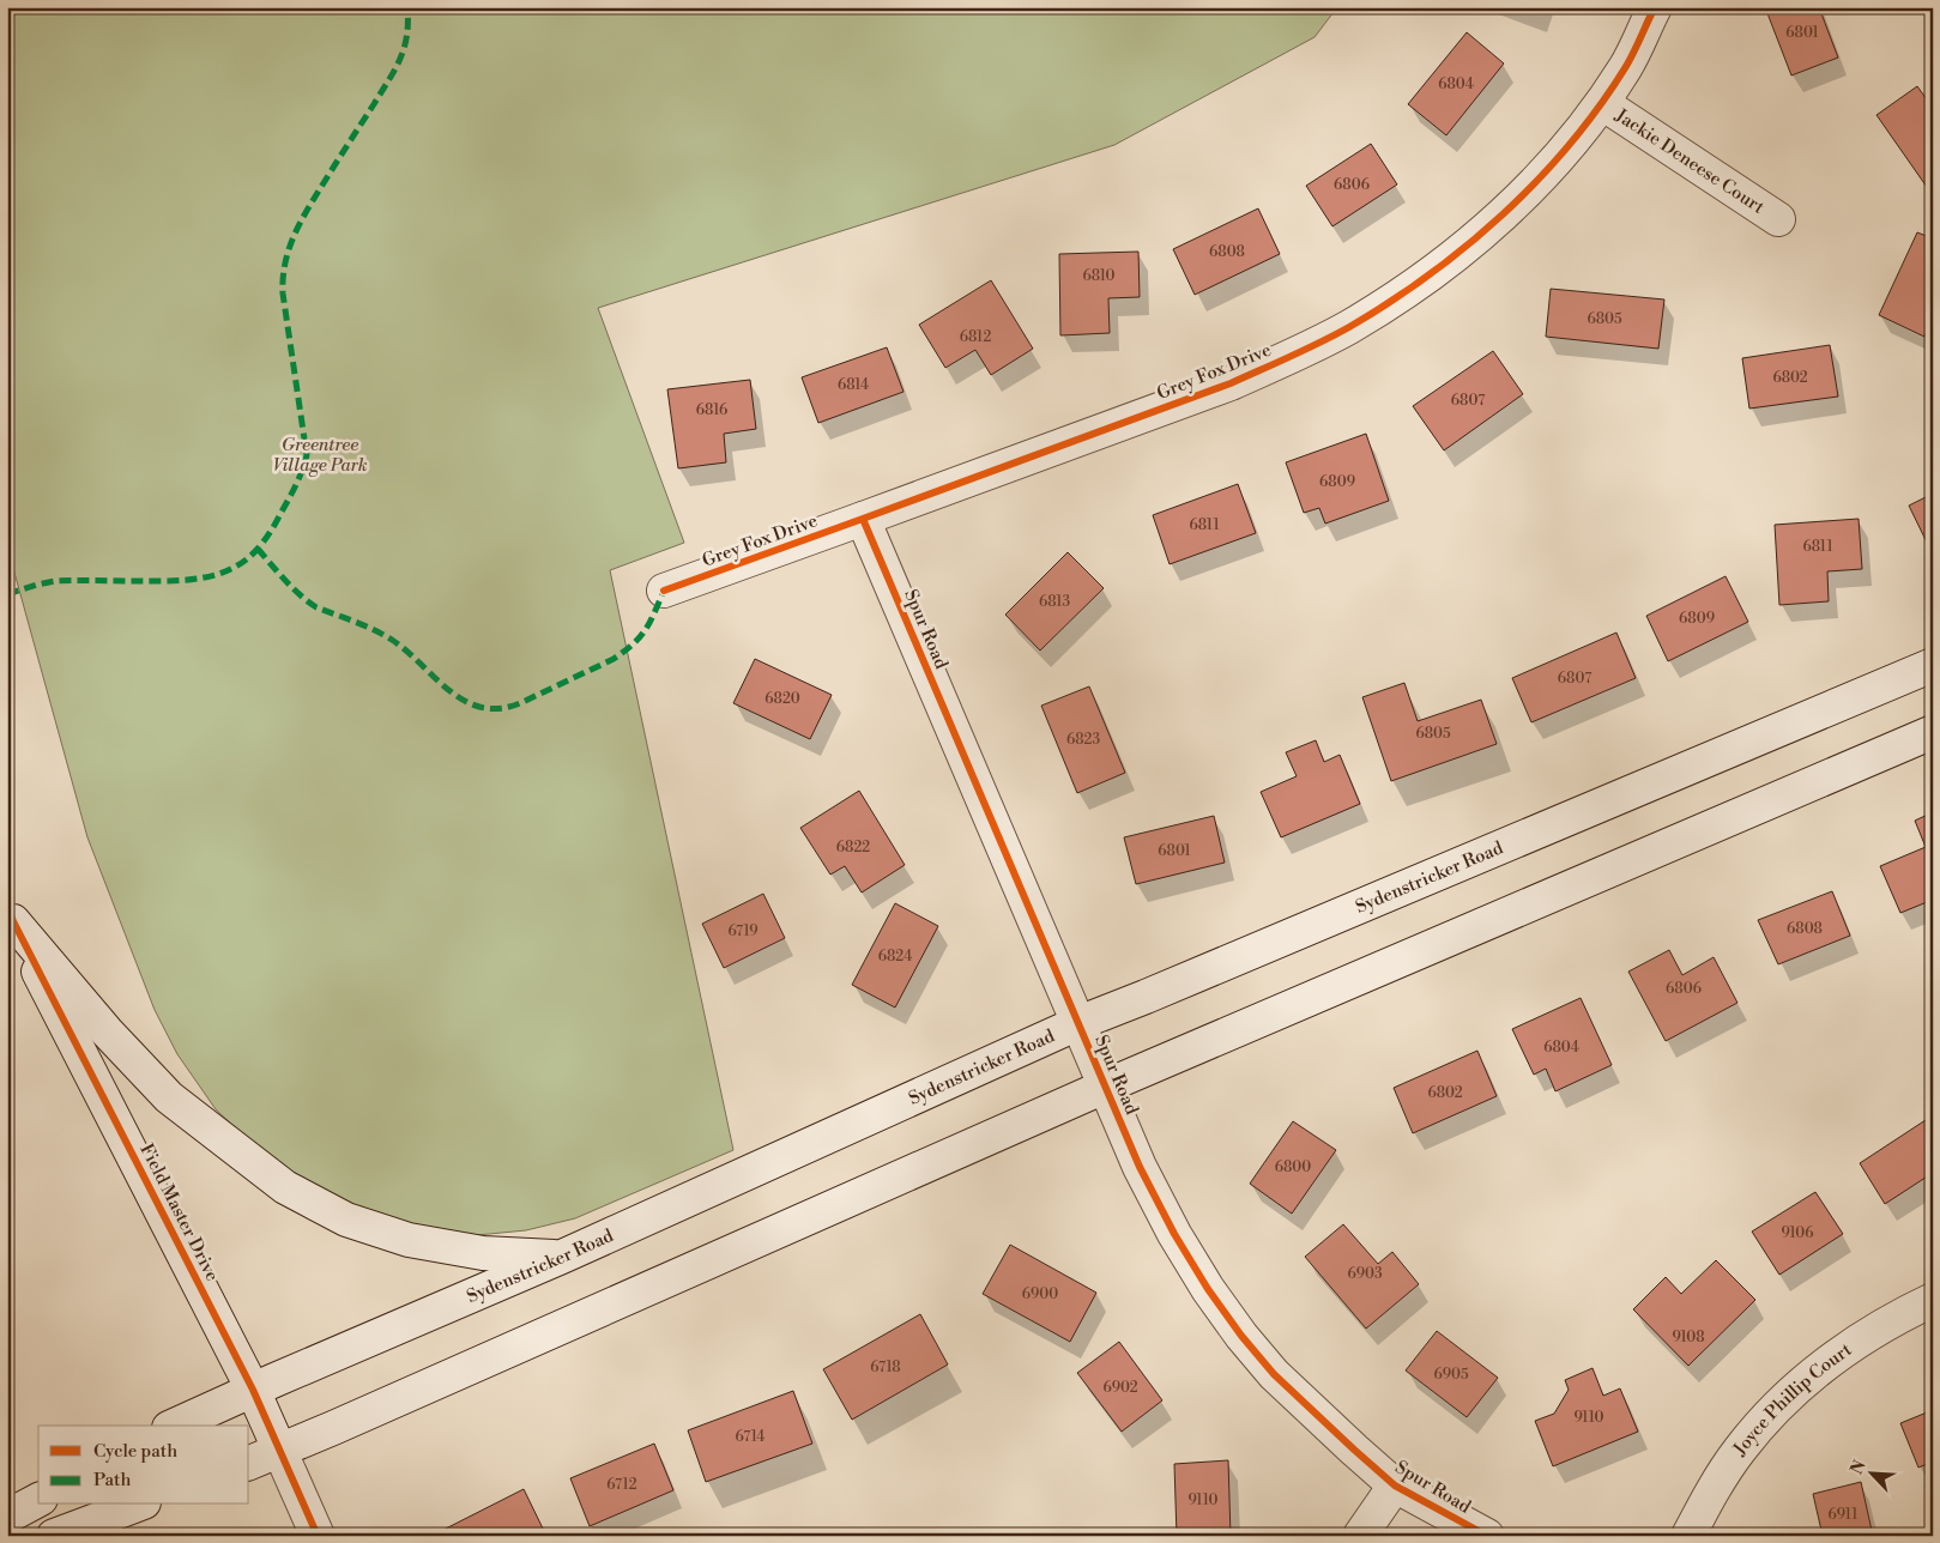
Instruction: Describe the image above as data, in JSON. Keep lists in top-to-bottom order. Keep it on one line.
{"streets":{"main road":["Jackie Deneese Court","Grey Fox Drive","Spur Road","Sydenstricker Road","Field Master Drive","Joyce Phillip Court"]},"crossings":[["Jackie Deneese Court","Grey Fox Drive"],["Grey Fox Drive","Spur Road"],["Spur Road","Sydenstricker Road"],["Sydenstricker Road","Field Master Drive"]],"parks":["Greentree Village Park"],"house_numbers":["6801","6804","6806","6808","6810","6805","6812","6802","6814","6807","6816","6809","6811","6811","6813","6809","6807","6820","6805","6823","6822","6801","6808","6719","6824","6806","6804","6802","6800","9106","6903","6900","9108","6718","6905","6902","9110","6714","6712","9110","6911"],"legend":["Cycle path","Path"],"north":"top left"}
